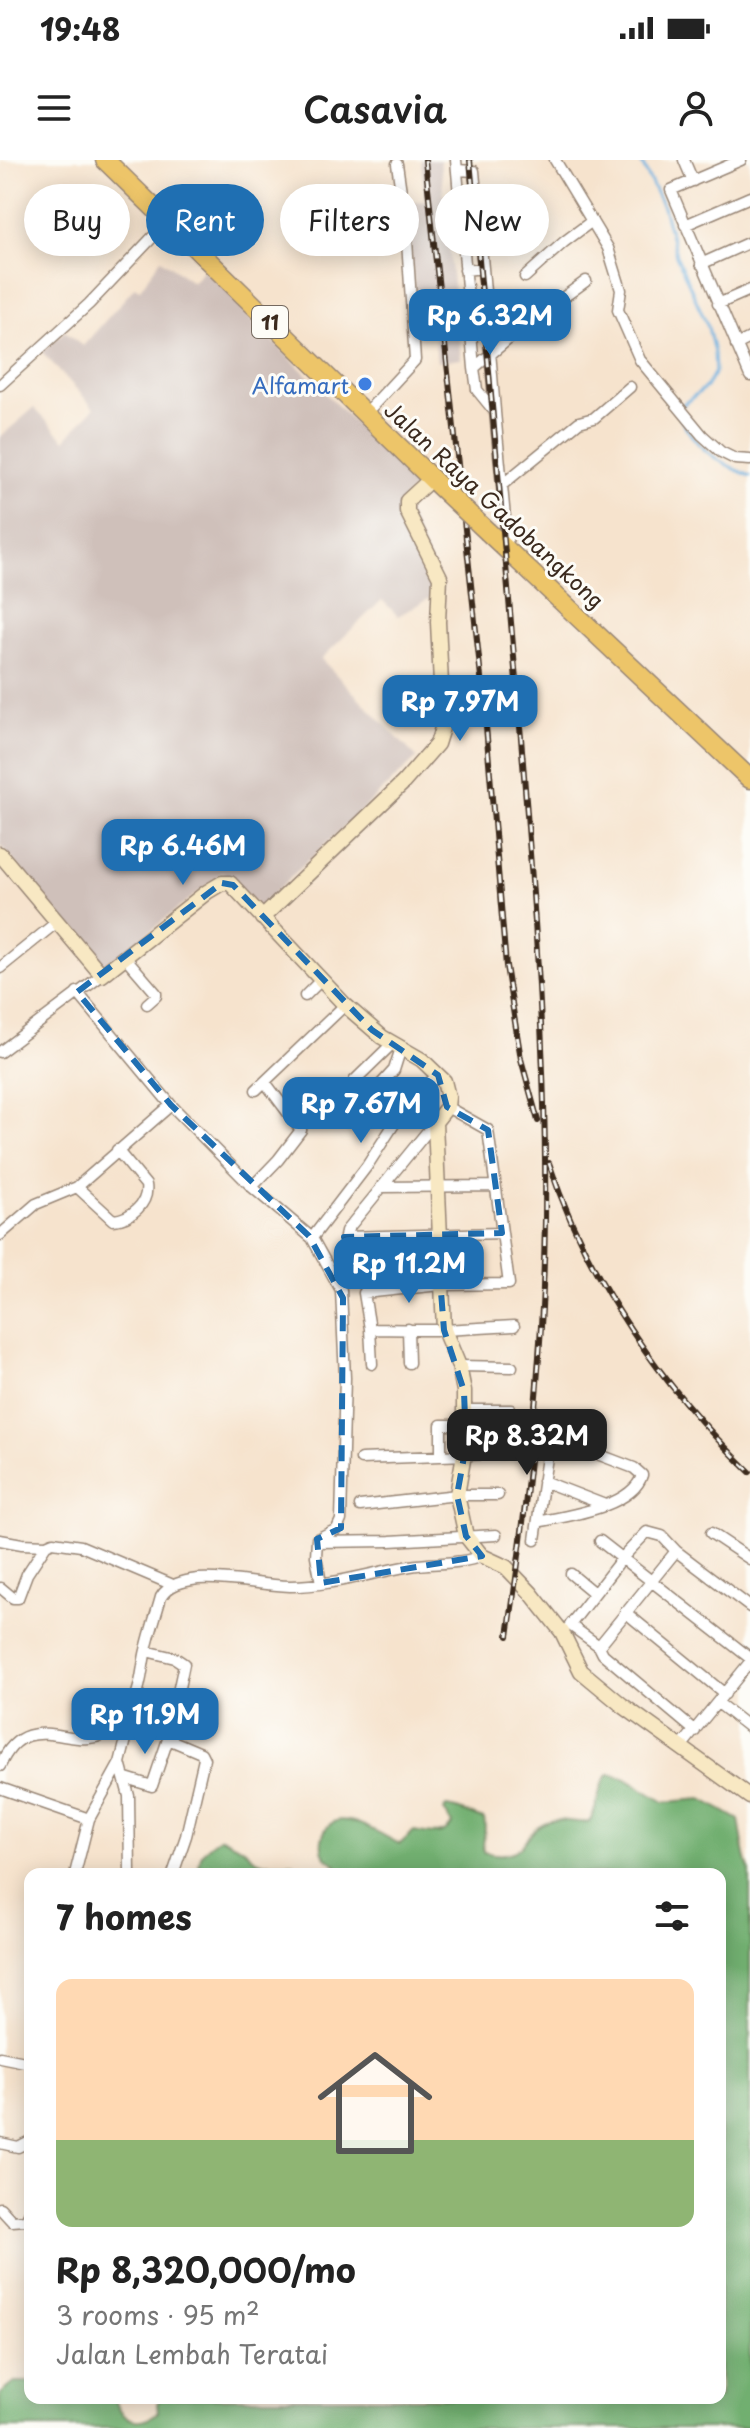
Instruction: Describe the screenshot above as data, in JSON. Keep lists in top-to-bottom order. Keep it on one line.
{"streets":{"highway":["11","Jalan Raya Gadobangkong"]},"places":["Alfamart"],"page":{"status":"19:48","header":"Casavia","chip":["Buy","Rent","Filters","New"],"price":["Rp 6.32M","Rp 7.97M","Rp 6.46M","Rp 7.67M","Rp 11.2M","Rp 8.32M","Rp 11.9M"],"heading":"7 homes","list":[{"name":"Rp 8,320,000/mo","note":"3 rooms · 95 m² · Jalan Lembah Teratai"}]}}
